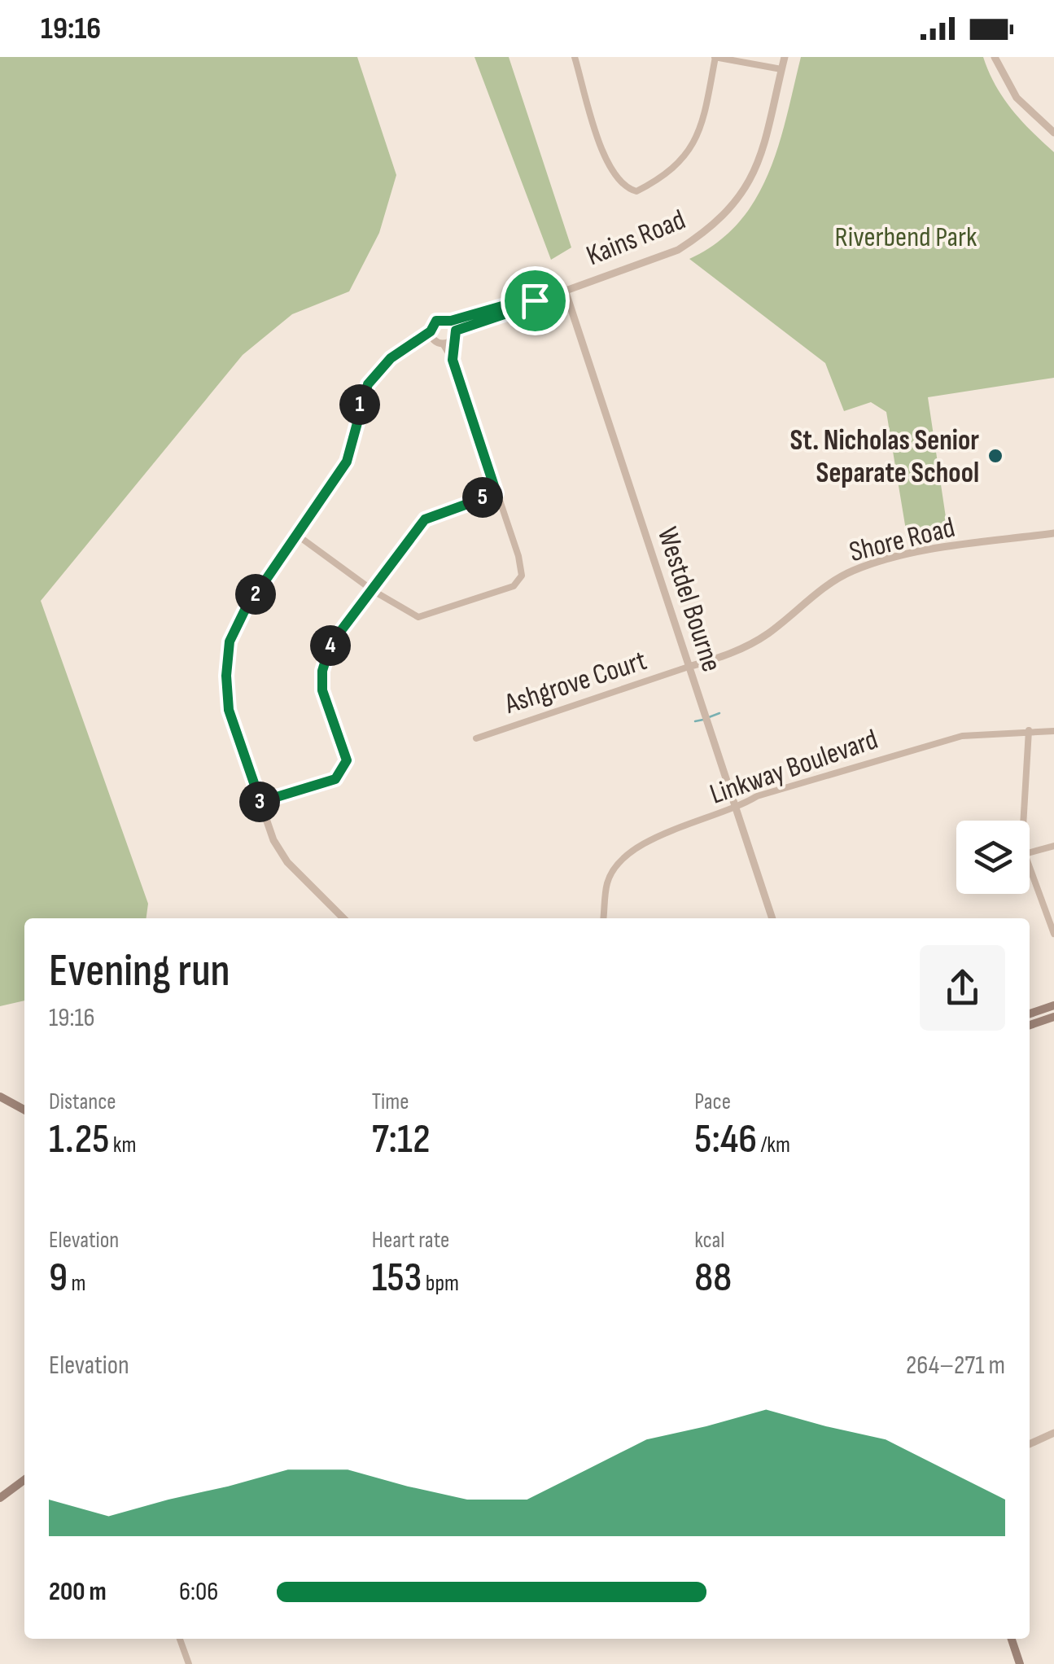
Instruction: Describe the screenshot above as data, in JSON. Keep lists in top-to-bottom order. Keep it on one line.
{"streets":{"street":["Kains Road","Shore Road","Westdel Bourne","Ashgrove Court","Linkway Boulevard"]},"crossings":[["Kains Road","Westdel Bourne"],["Shore Road","Westdel Bourne"],["Shore Road","Ashgrove Court"],["Westdel Bourne","Ashgrove Court"],["Westdel Bourne","Linkway Boulevard"]],"parks":["Riverbend Park"],"places":["St. Nicholas Senior Separate School"],"page":{"status":"19:16","pins":["1","5","2","4","3"],"heading":["Evening run","19:16"],"stats":[["Distance","1.25 km"],["Time","7:12"],["Pace","5:46 /km"],["Elevation","9 m"],["Heart rate","153 bpm"],["kcal","88"]],"chart":["Elevation","264–271 m"],"list":[{"name":"200 m","note":"6:06"}]}}
